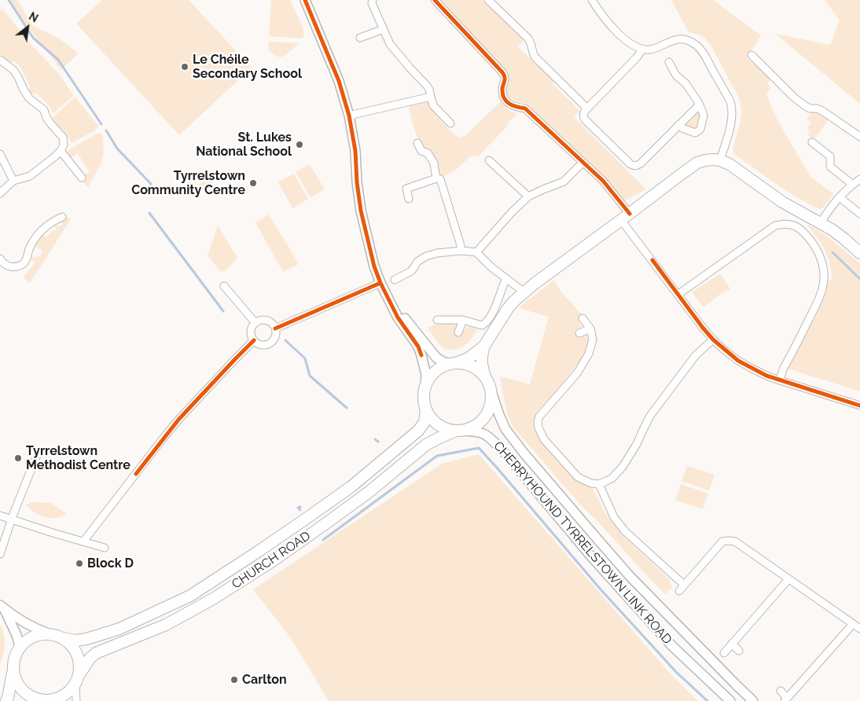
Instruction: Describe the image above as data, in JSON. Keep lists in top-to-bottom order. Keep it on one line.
{"streets":{"main road":["CHURCH ROAD"],"street":["CHERRYHOUND TYRRELSTOWN LINK ROAD"]},"crossings":[["CHERRYHOUND TYRRELSTOWN LINK ROAD","CHURCH ROAD"]],"places":["Le Chéile Secondary School","St. Lukes National School","Tyrrelstown Community Centre","Tyrrelstown Methodist Centre","Block D","Carlton"],"north":"top right"}
